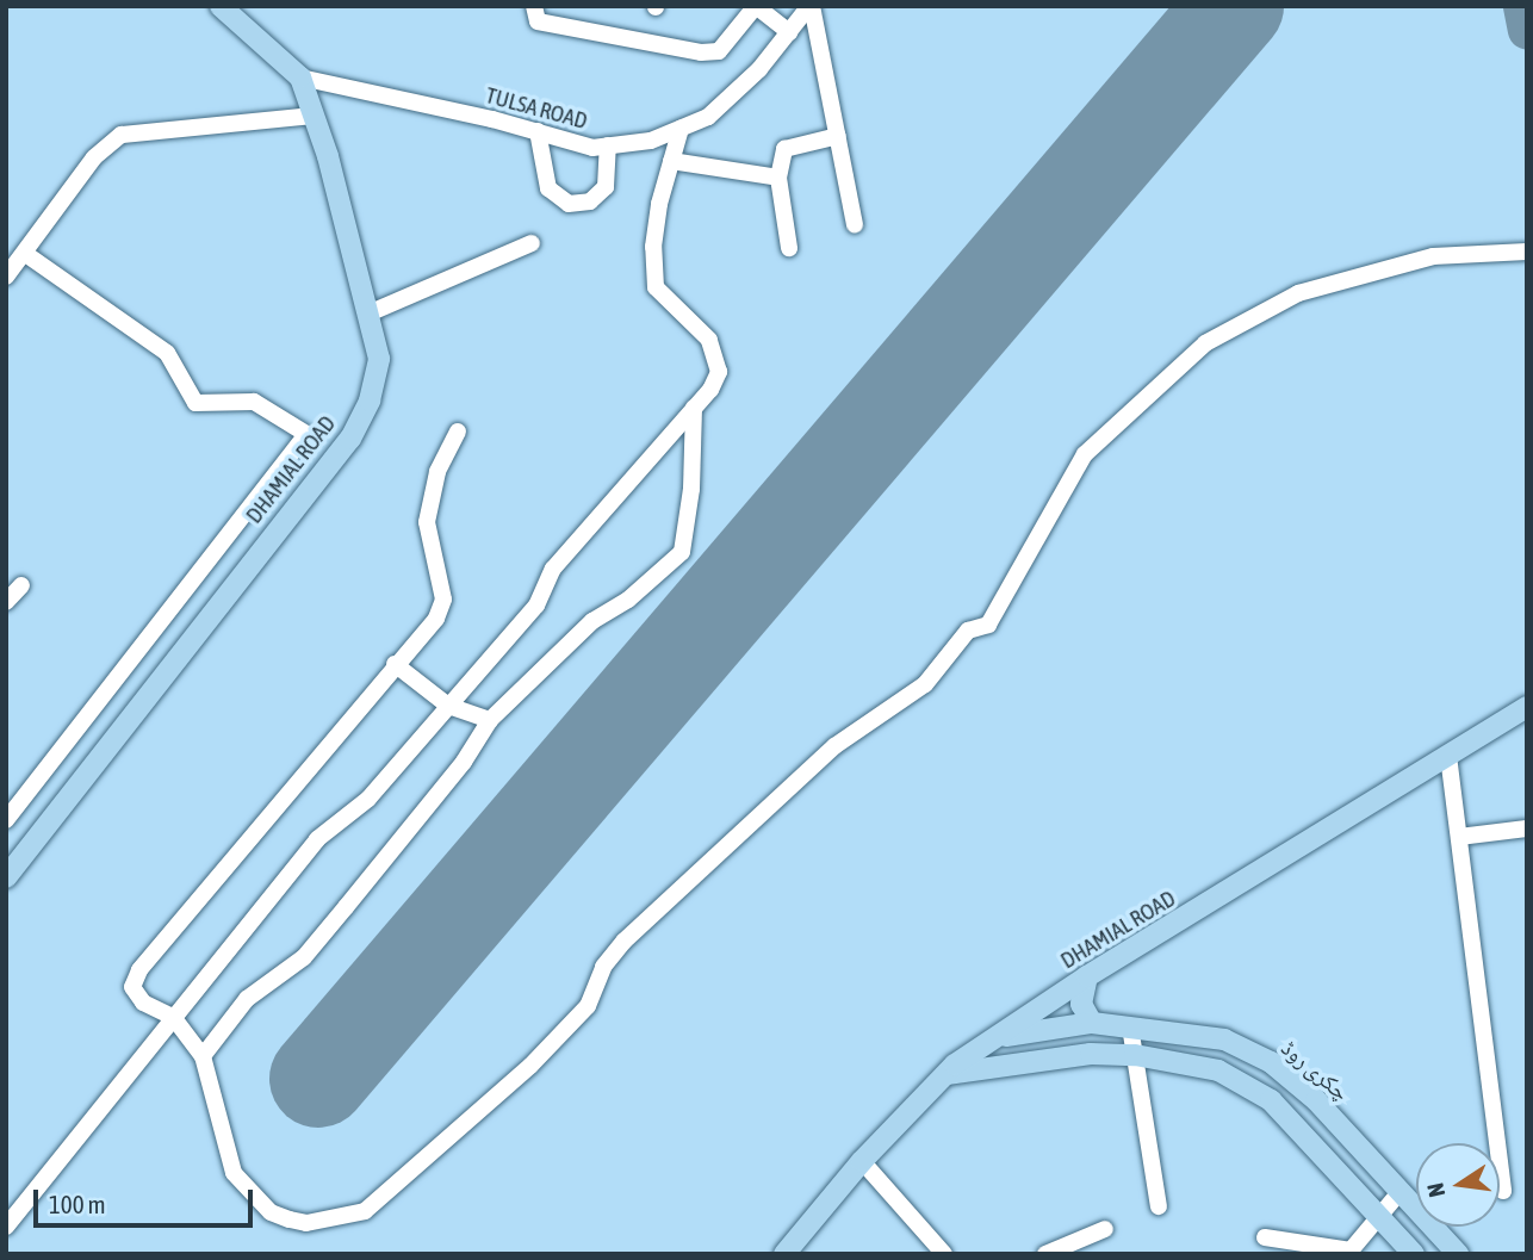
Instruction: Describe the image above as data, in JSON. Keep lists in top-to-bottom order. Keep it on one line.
{"streets":{"main road":["DHAMIAL ROAD","چکری روڈ"],"street":["TULSA ROAD"]},"crossings":[["TULSA ROAD","DHAMIAL ROAD"],["DHAMIAL ROAD","چکری روڈ"]],"scale_bar":"100 m","north":"left"}
